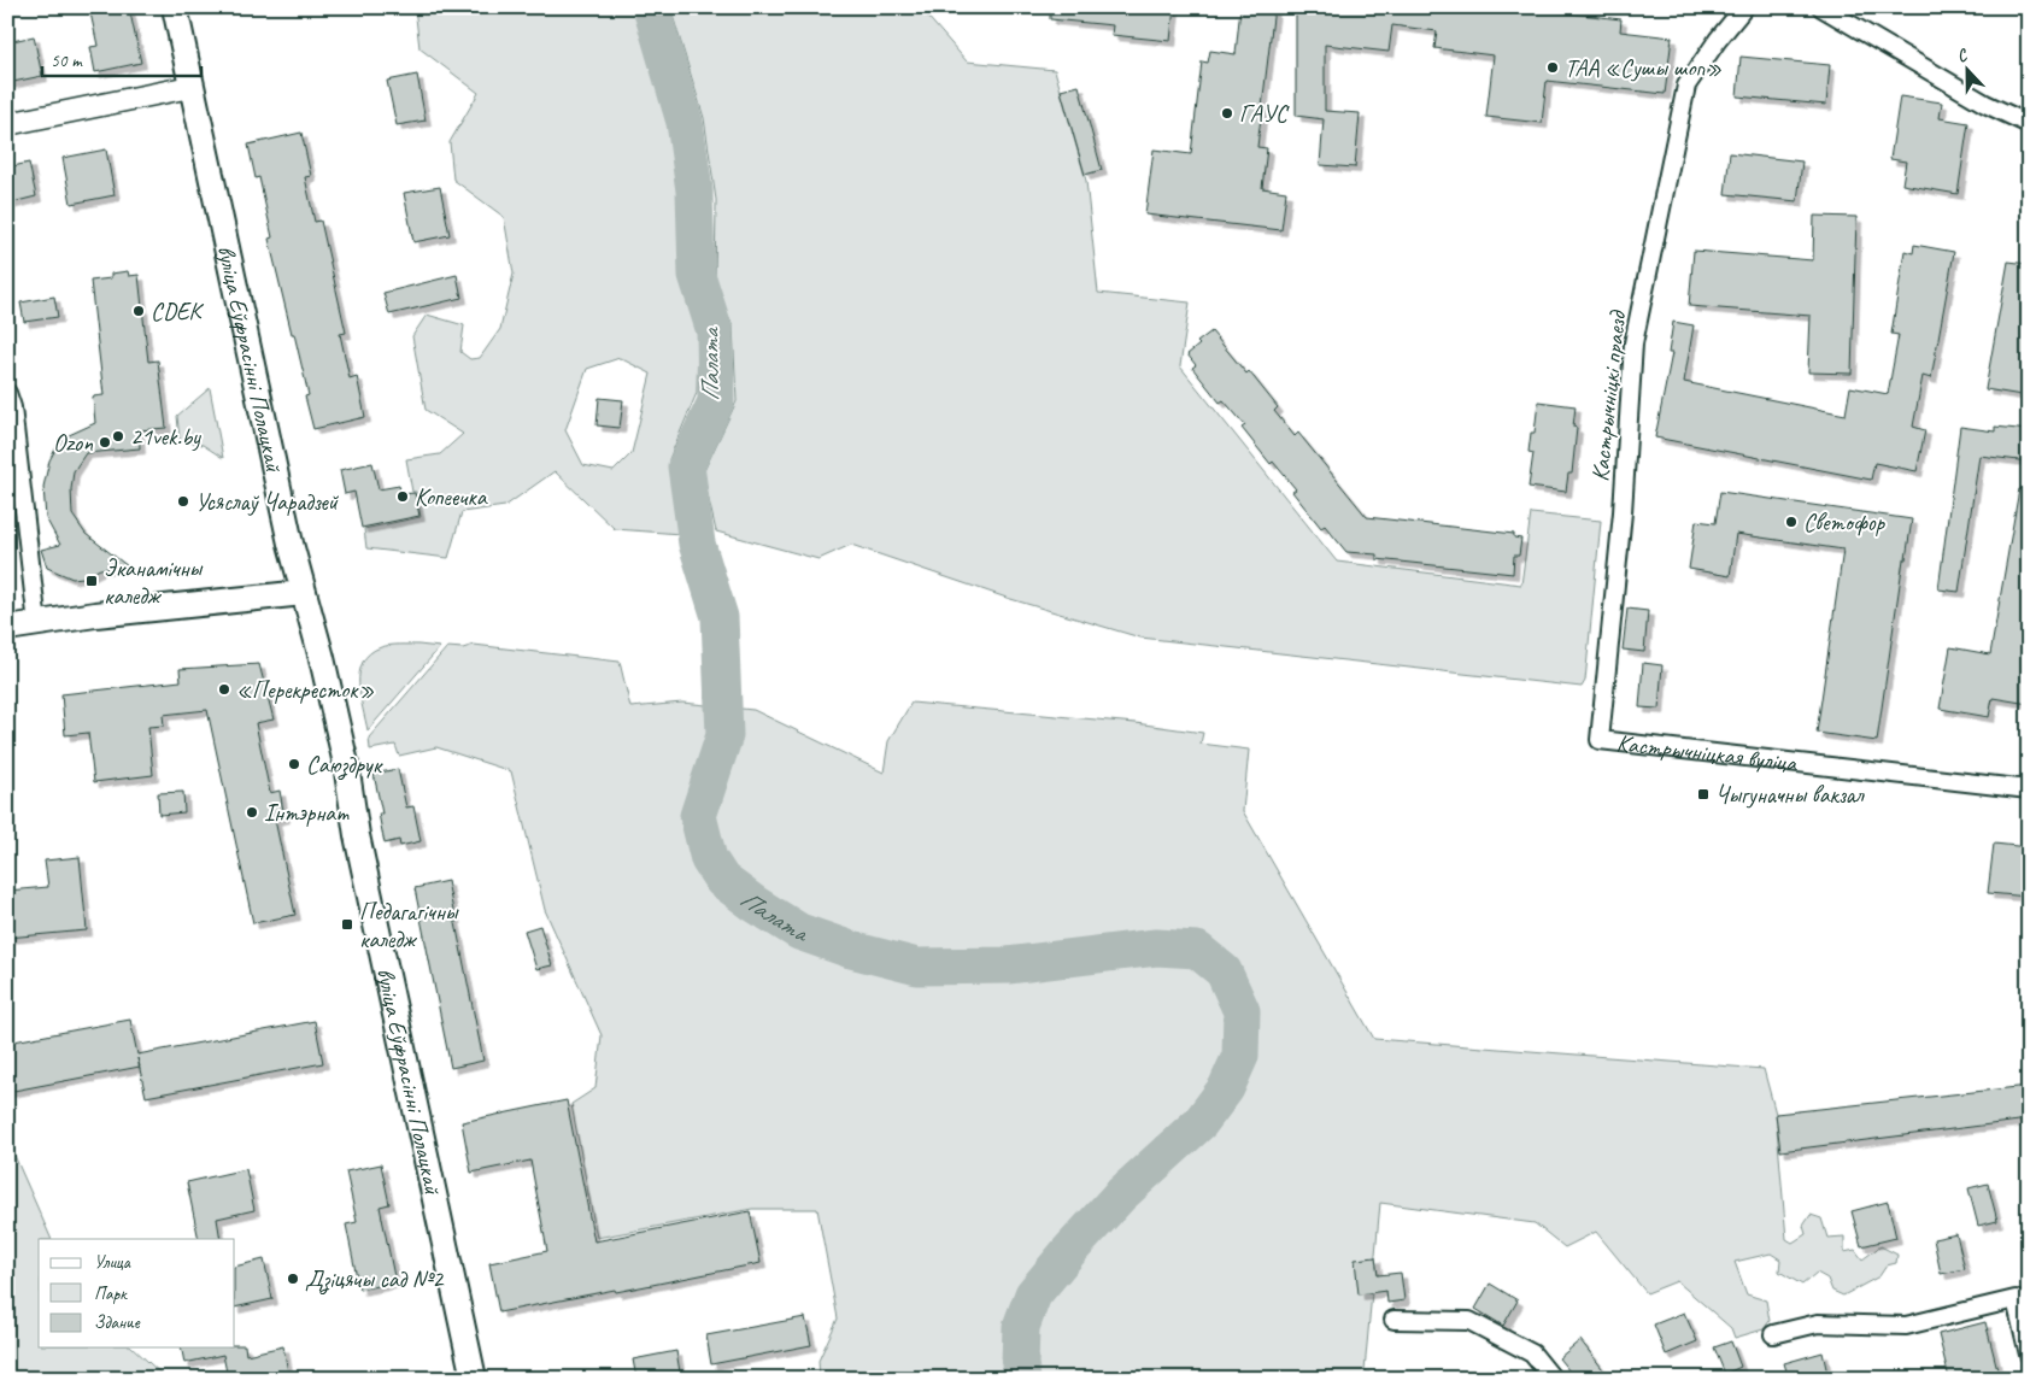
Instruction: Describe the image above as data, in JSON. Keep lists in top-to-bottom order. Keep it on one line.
{"streets":{"main road":["вуліца Еўфрасінні Полацкай"],"street":["Кастрычніцкі праезд","Кастрычніцкая вуліца"]},"crossings":[["Кастрычніцкі праезд","Кастрычніцкая вуліца"]],"water":["Палата"],"places":{"other":["ТАА «Сушы шоп»","ГАУС","CDEK","21vek.by","Ozon","Копеечка","Усяслаў Чарадзей","Светофор","«Перекресток»","Саюздрук","Інтэрнат","Дзіцячы сад №2"],"transit":["Эканамічны каледж","Чыгуначны вакзал","Педагагічны каледж"]},"legend":["Улица","Парк","Здание"],"scale_bar":"50 m","north":"top"}
